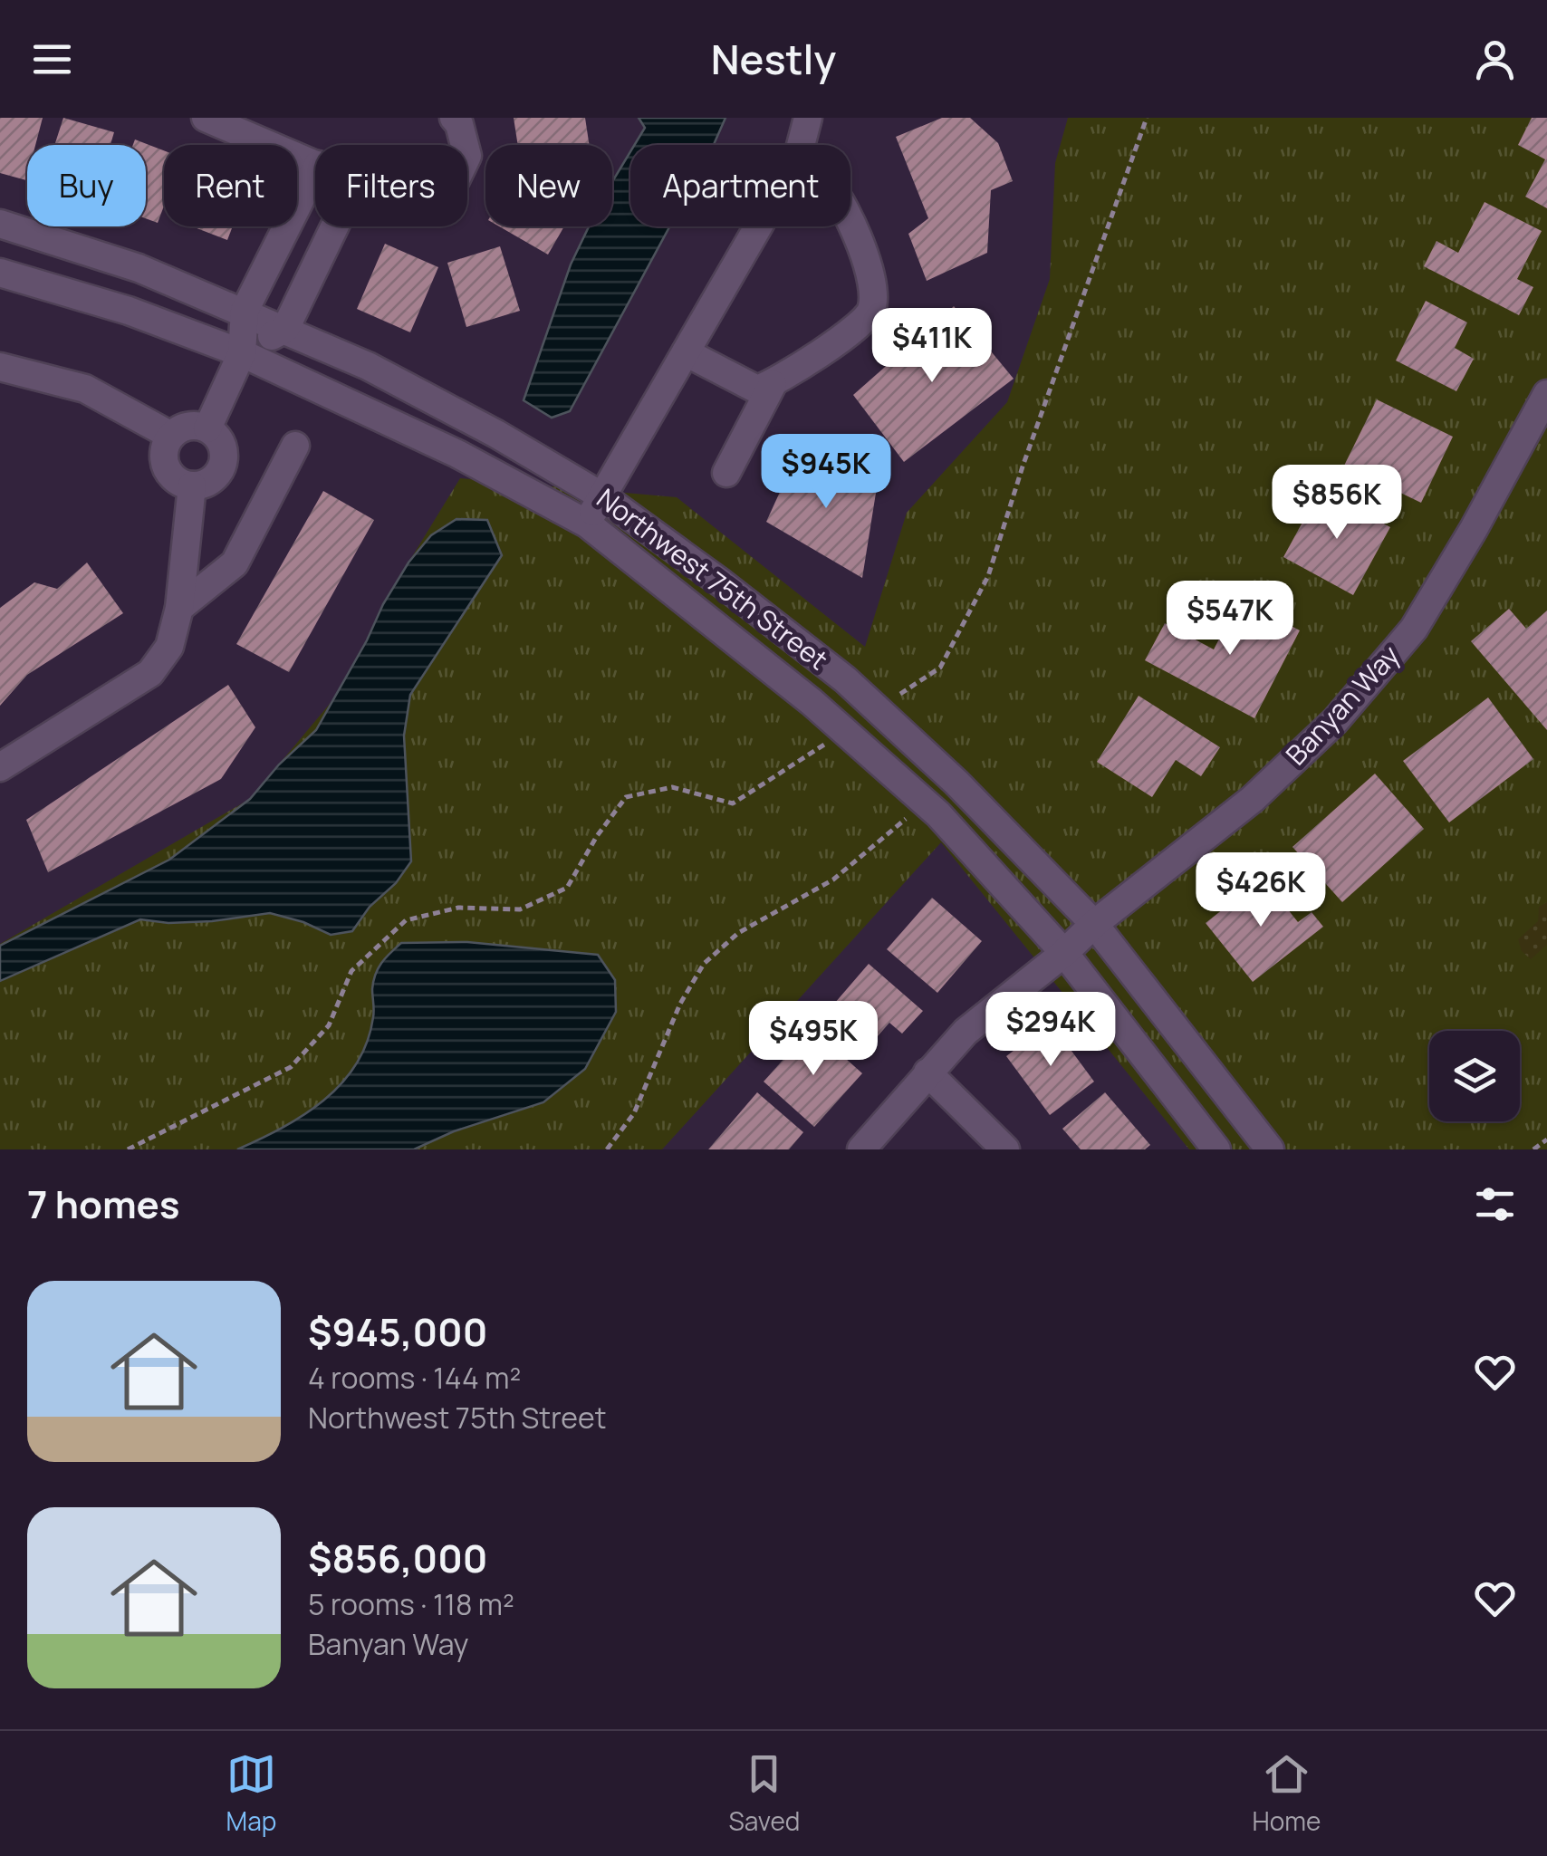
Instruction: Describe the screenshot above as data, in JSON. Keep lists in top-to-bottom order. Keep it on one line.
{"streets":{"street":["Northwest 75th Street","Banyan Way"]},"crossings":[["Northwest 75th Street","Banyan Way"]],"page":{"header":"Nestly","chip":["Buy","Rent","Filters","New","Apartment"],"price":["$411K","$945K","$856K","$547K","$426K","$294K","$495K"],"heading":"7 homes","list":[{"name":"$945,000","note":"4 rooms · 144 m² · Northwest 75th Street"},{"name":"$856,000","note":"5 rooms · 118 m² · Banyan Way"}],"tabs":["Map","Saved","Home"]}}
